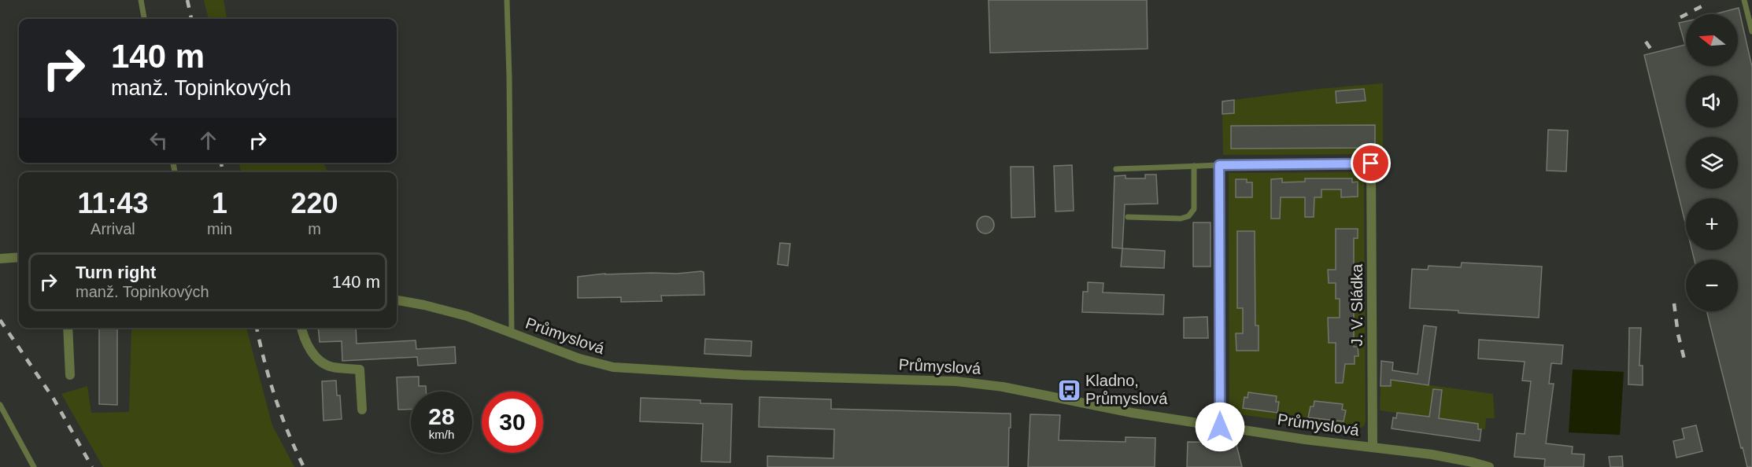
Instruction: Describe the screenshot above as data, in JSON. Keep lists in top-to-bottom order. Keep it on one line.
{"streets":{"street":["J. V. Sládka","Průmyslová"]},"crossings":[["J. V. Sládka","Průmyslová"]],"places":{"bus stop":["Kladno, Průmyslová"]},"north":"left","page":{"map_buttons":["+","−"],"turn":["140 m","manž. Topinkových"],"eta":["11:43","Arrival","1","min","220","m"],"list":[{"name":"Turn right","note":"manž. Topinkových","value":"140 m"}],"speed":"28 km/h","limit":"30"}}
